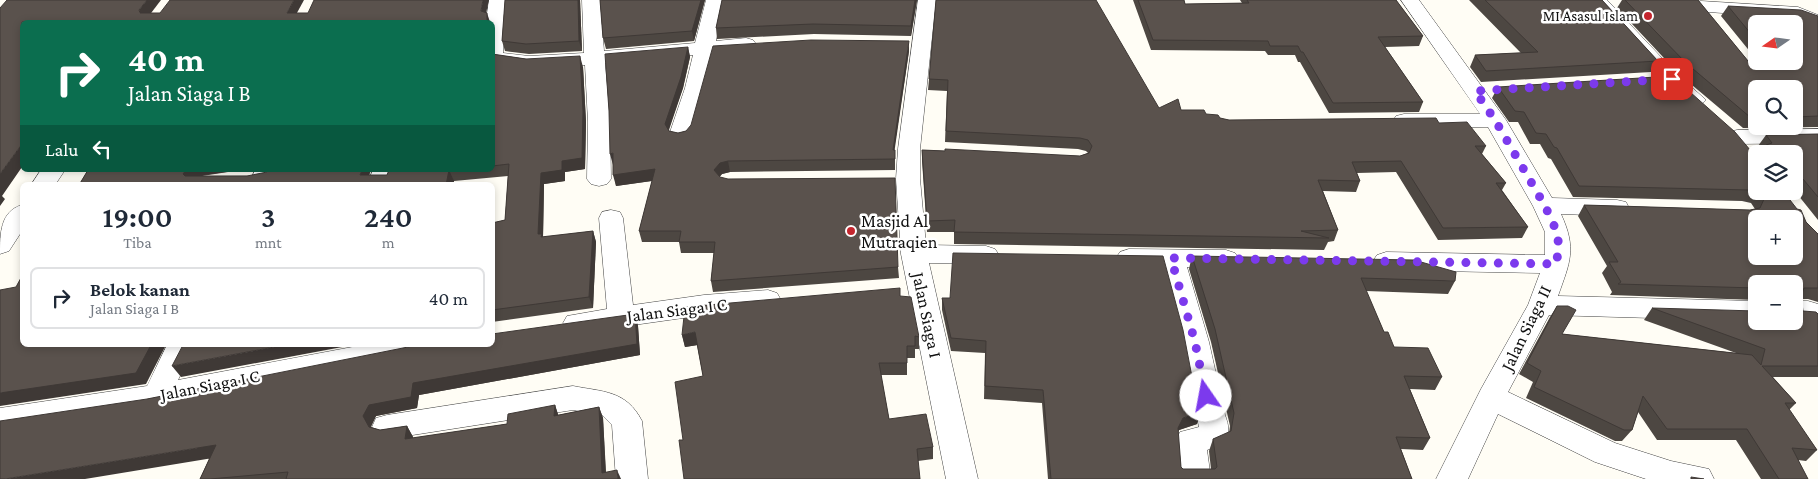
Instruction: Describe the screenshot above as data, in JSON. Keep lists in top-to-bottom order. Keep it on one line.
{"streets":{"street":["Jalan Siaga I C","Jalan Siaga I","Jalan Siaga II"]},"places":["MI Asasul Islam","Masjid Al Mutraqien"],"north":"left","page":{"map_buttons":["+","−"],"turn":["40 m","Jalan Siaga I B"],"then":"Lalu","eta":["19:00","Tiba","3","mnt","240","m"],"list":[{"name":"Belok kanan","note":"Jalan Siaga I B","value":"40 m"}]}}
